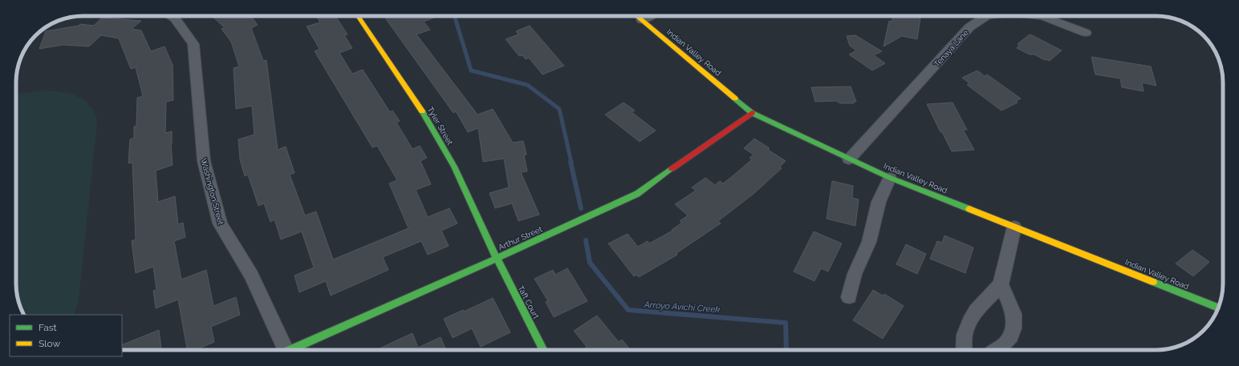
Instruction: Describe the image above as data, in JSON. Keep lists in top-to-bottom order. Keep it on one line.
{"streets":{"street":["Tenaya Lane","Indian Valley Road","Tyler Street","Washington Street","Arthur Street","Taft Court"]},"crossings":[["Tenaya Lane","Indian Valley Road"],["Indian Valley Road","Arthur Street"],["Tyler Street","Arthur Street"],["Tyler Street","Taft Court"],["Arthur Street","Taft Court"]],"water":["Arroyo Avichi Creek"],"legend":["Fast","Slow"]}
